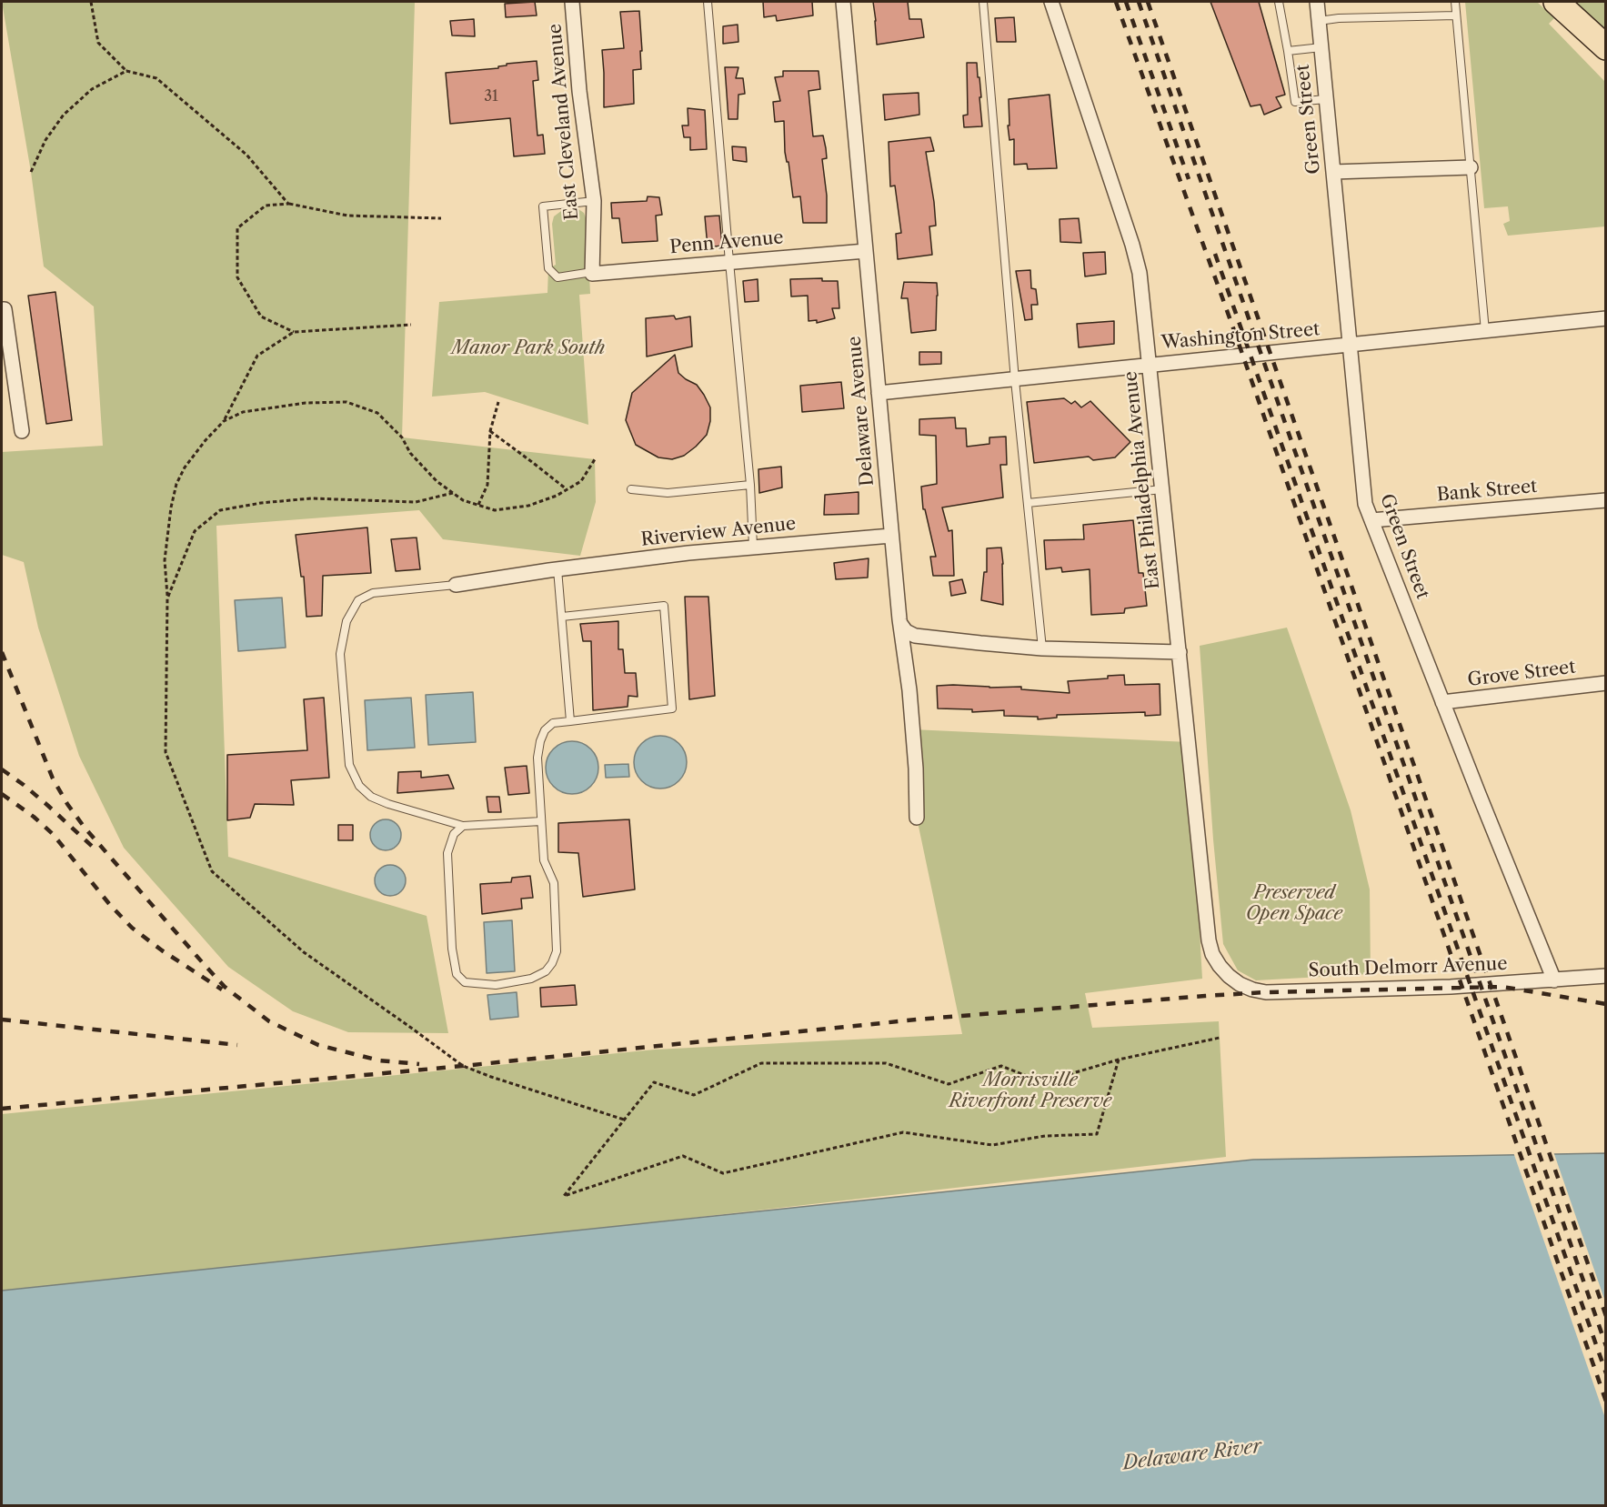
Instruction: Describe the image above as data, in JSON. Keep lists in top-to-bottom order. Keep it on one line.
{"streets":{"street":["Green Street","East Cleveland Avenue","Penn Avenue","Washington Street","Delaware Avenue","East Philadelphia Avenue","Bank Street","Riverview Avenue","Grove Street","South Delmorr Avenue"]},"crossings":[["Green Street","Washington Street"],["Green Street","Bank Street"],["Green Street","Grove Street"],["Green Street","South Delmorr Avenue"],["East Cleveland Avenue","Penn Avenue"],["Penn Avenue","Delaware Avenue"],["Washington Street","Delaware Avenue"],["Washington Street","East Philadelphia Avenue"],["Delaware Avenue","Riverview Avenue"],["East Philadelphia Avenue","South Delmorr Avenue"]],"water":["Delaware River"],"parks":["Manor Park South","Preserved Open Space","Morrisville Riverfront Preserve"],"house_numbers":["31"]}
